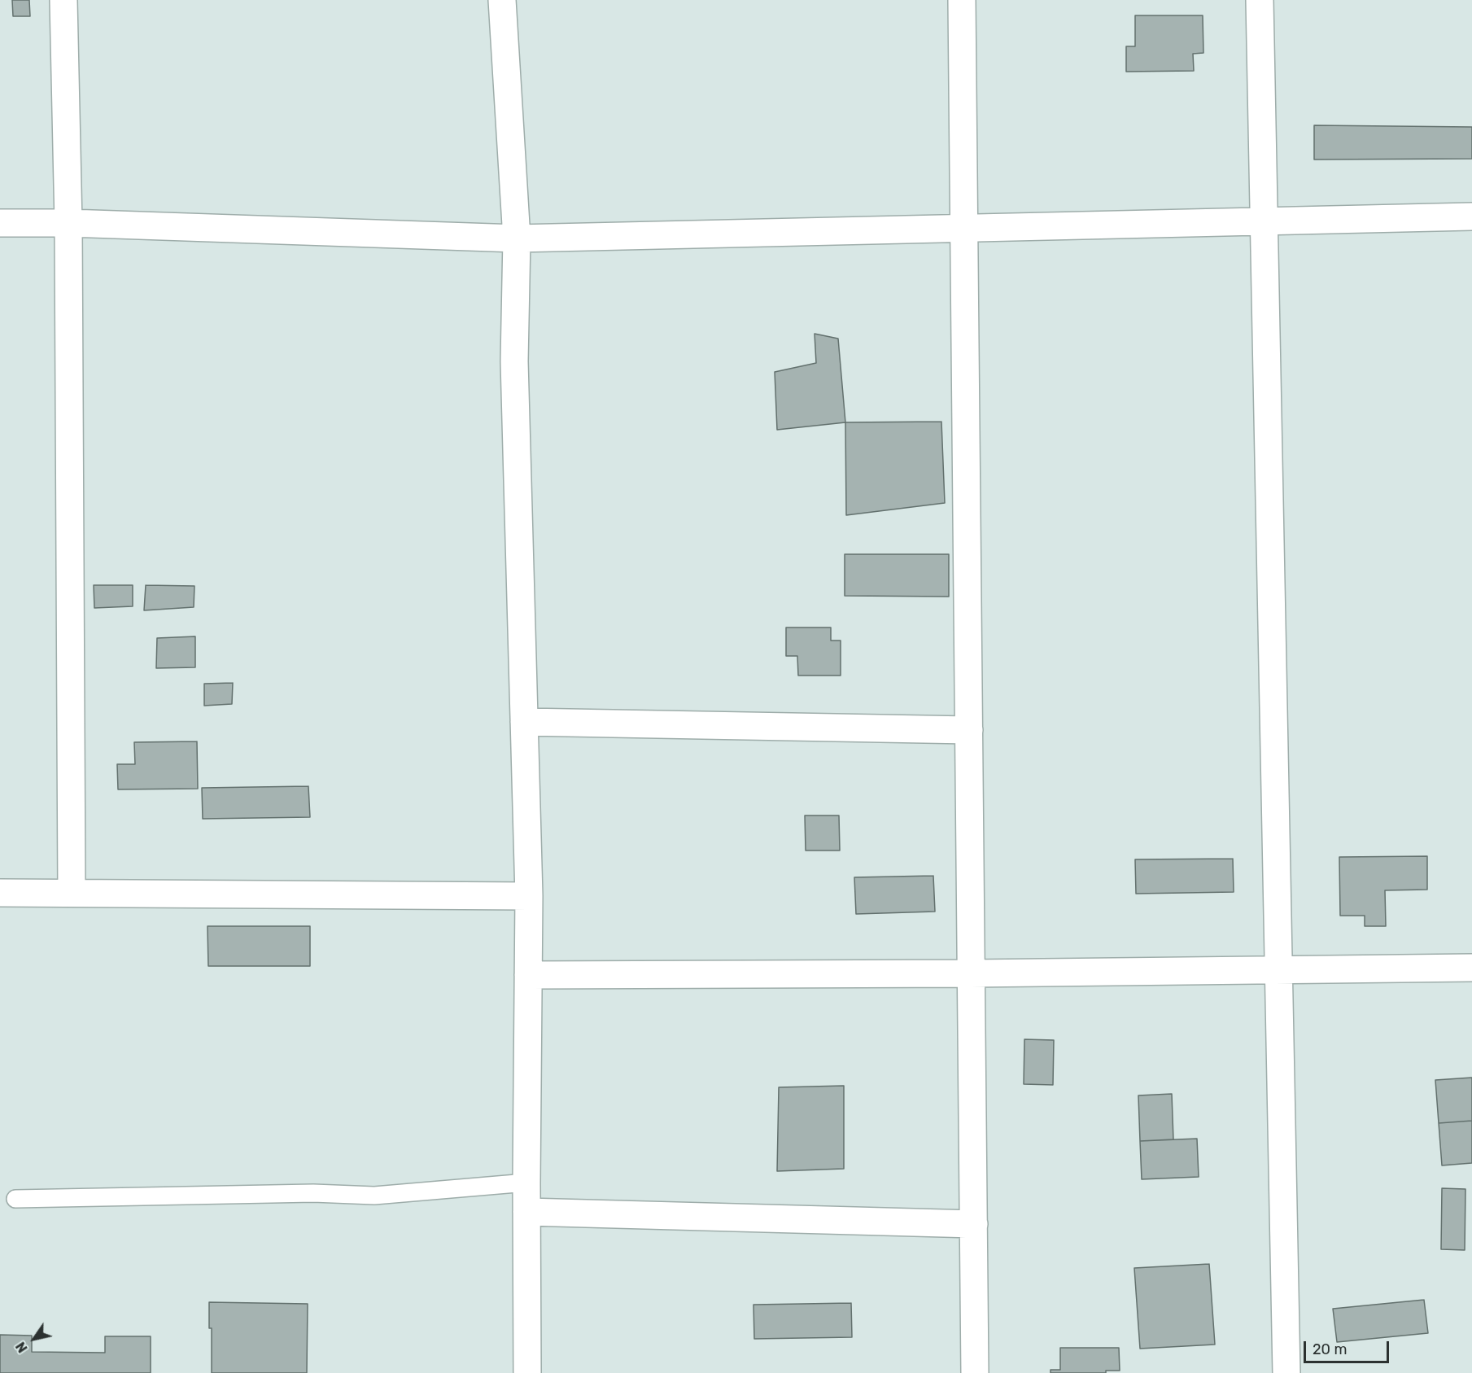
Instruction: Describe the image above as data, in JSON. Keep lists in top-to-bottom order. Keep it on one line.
{"scale_bar":"20 m","north":"bottom left"}
